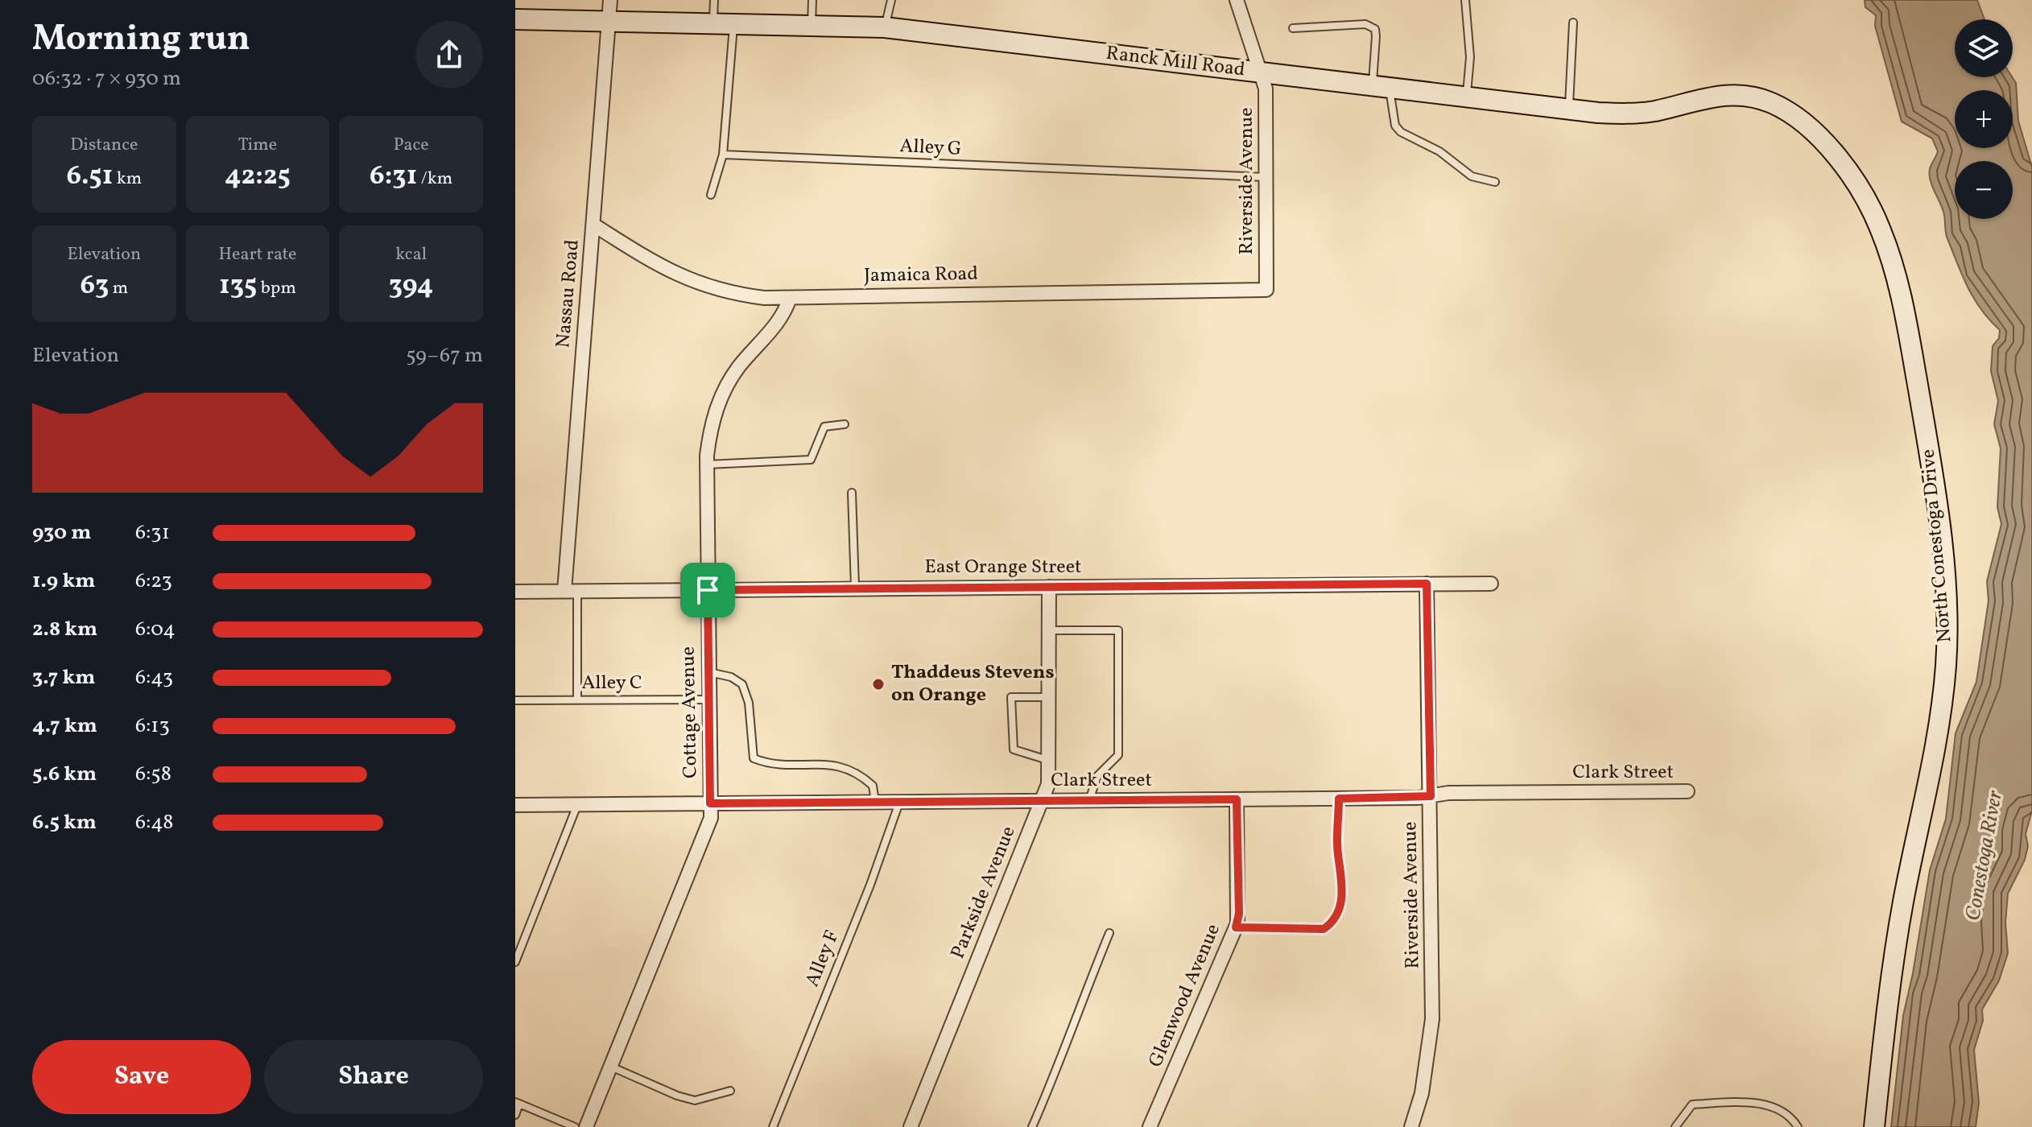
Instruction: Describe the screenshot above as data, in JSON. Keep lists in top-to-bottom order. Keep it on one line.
{"streets":{"street":["Ranck Mill Road","Riverside Avenue","Jamaica Road","Nassau Road","North Conestoga Drive","East Orange Street","Cottage Avenue","Clark Street","Parkside Avenue","Glenwood Avenue"],"lane":["Alley G","Alley C","Alley F"]},"crossings":[["Ranck Mill Road","Riverside Avenue"],["Ranck Mill Road","Nassau Road"],["Ranck Mill Road","North Conestoga Drive"],["Alley G","Riverside Avenue"],["Riverside Avenue","Jamaica Road"],["Riverside Avenue","East Orange Street"],["Riverside Avenue","Clark Street"],["Jamaica Road","Nassau Road"],["Jamaica Road","Cottage Avenue"],["Nassau Road","East Orange Street"],["East Orange Street","Cottage Avenue"],["East Orange Street","Parkside Avenue"],["Alley C","Cottage Avenue"],["Cottage Avenue","Clark Street"],["Clark Street","Parkside Avenue"],["Clark Street","Alley F"],["Clark Street","Glenwood Avenue"]],"water":["Conestoga River"],"places":["Thaddeus Stevens on Orange"],"page":{"heading":["Morning run","06:32 · 7 × 930 m"],"map_buttons":["+","−"],"stats":[["Distance","6.51 km"],["Time","42:25"],["Pace","6:31 /km"],["Elevation","63 m"],["Heart rate","135 bpm"],["kcal","394"]],"chart":["Elevation","59–67 m"],"list":[{"name":"930 m","note":"6:31"},{"name":"1.9 km","note":"6:23"},{"name":"2.8 km","note":"6:04"},{"name":"3.7 km","note":"6:43"},{"name":"4.7 km","note":"6:13"},{"name":"5.6 km","note":"6:58"},{"name":"6.5 km","note":"6:48"}],"buttons":["Save","Share"]}}
